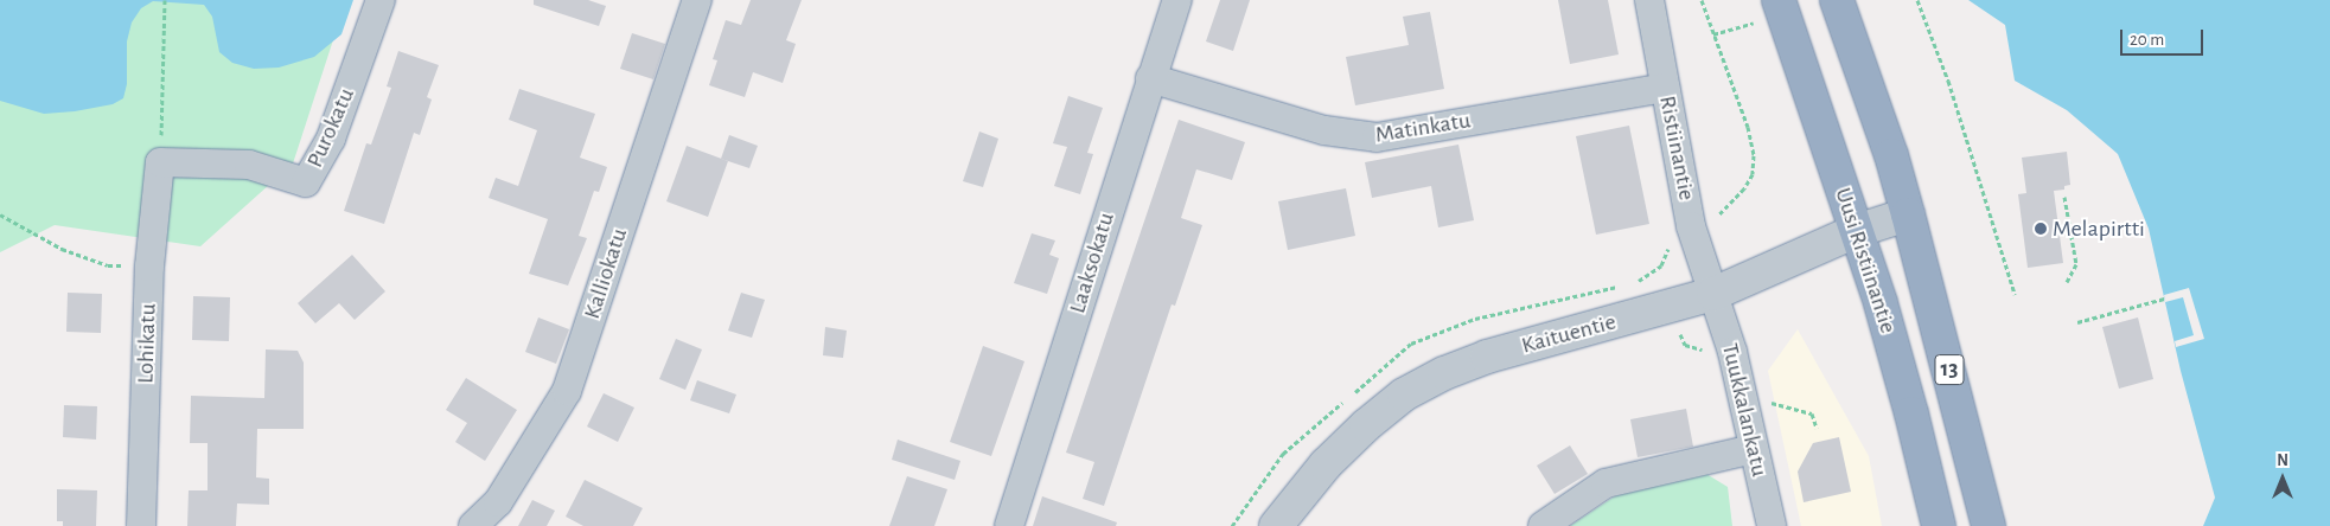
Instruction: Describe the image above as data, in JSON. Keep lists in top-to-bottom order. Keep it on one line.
{"streets":{"highway":["Uusi Ristiinantie","13"],"street":["Purokatu","Matinkatu","Ristiinantie","Laaksokatu","Kalliokatu","Kaituentie","Lohikatu","Tuukkalankatu"]},"crossings":[["Purokatu","Lohikatu"],["Matinkatu","Ristiinantie"],["Matinkatu","Laaksokatu"],["Ristiinantie","Kaituentie"],["Ristiinantie","Tuukkalankatu"],["Uusi Ristiinantie","Kaituentie"],["Kaituentie","Tuukkalankatu"]],"places":["Melapirtti"],"scale_bar":"20 m","north":"top"}
